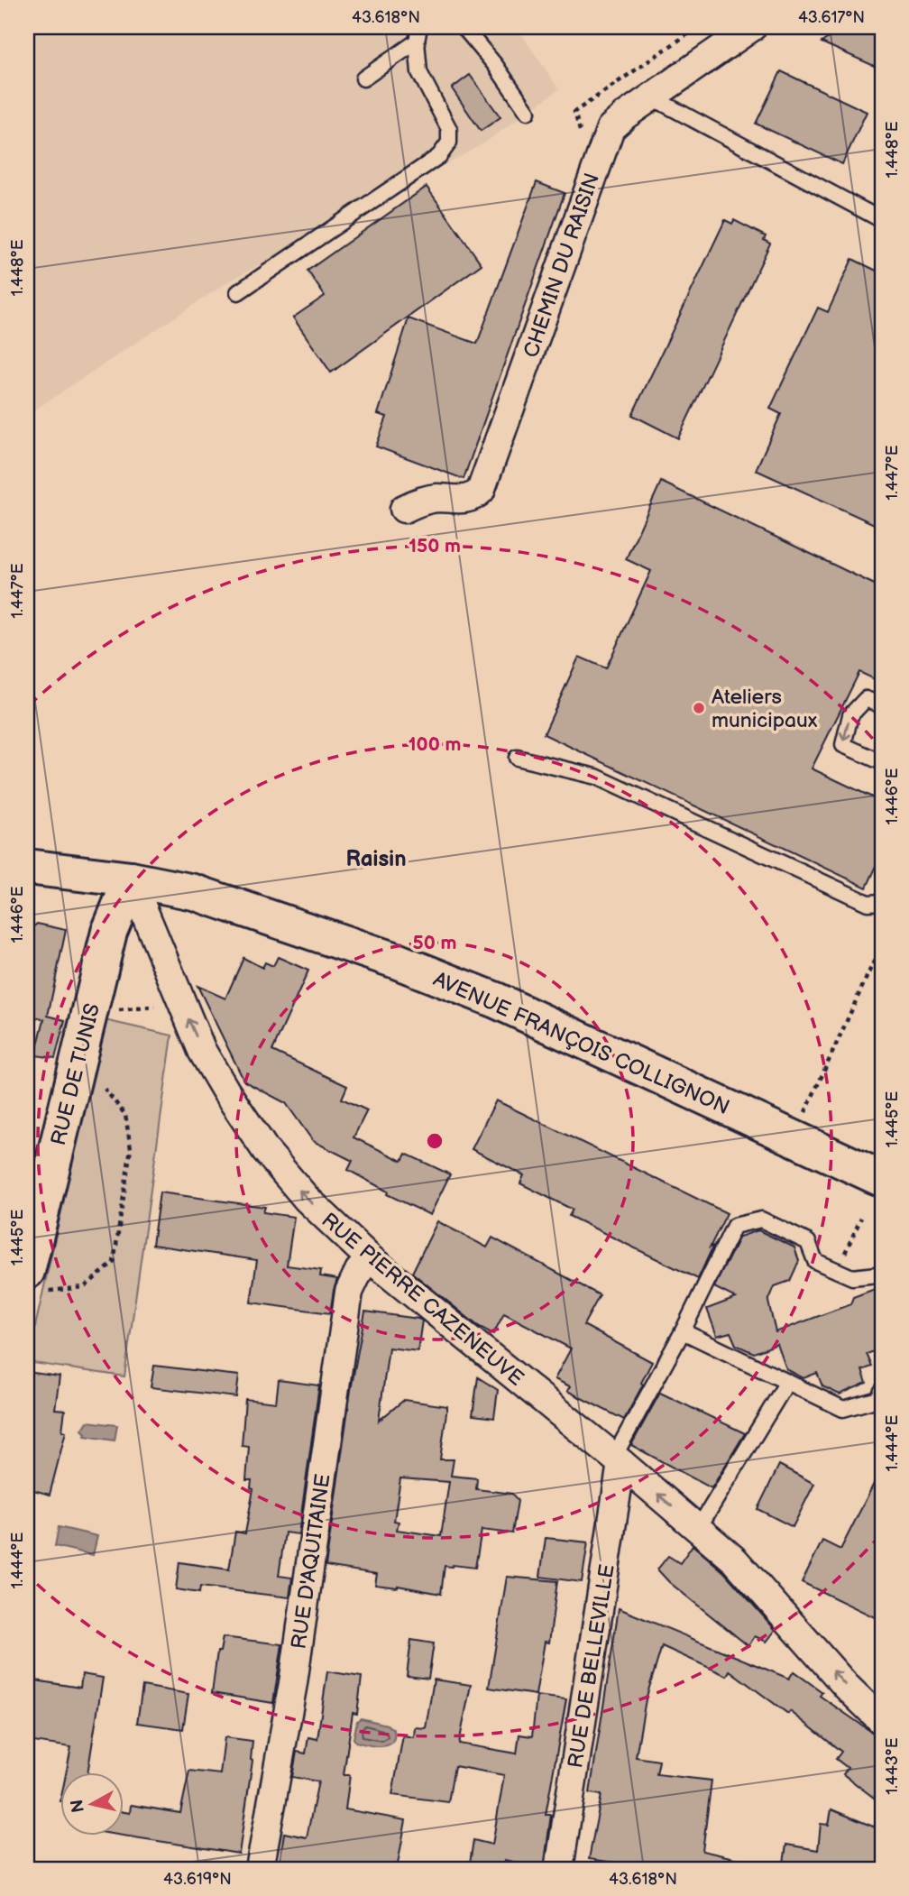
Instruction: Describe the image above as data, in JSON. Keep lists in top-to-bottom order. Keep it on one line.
{"streets":{"street":["CHEMIN DU RAISIN","AVENUE FRANÇOIS COLLIGNON","RUE DE TUNIS","RUE PIERRE CAZENEUVE","RUE D'AQUITAINE","RUE DE BELLEVILLE"]},"crossings":[["AVENUE FRANÇOIS COLLIGNON","RUE DE TUNIS"],["AVENUE FRANÇOIS COLLIGNON","RUE PIERRE CAZENEUVE"],["RUE DE TUNIS","RUE PIERRE CAZENEUVE"],["RUE PIERRE CAZENEUVE","RUE D'AQUITAINE"],["RUE PIERRE CAZENEUVE","RUE DE BELLEVILLE"]],"one_way":["RUE PIERRE CAZENEUVE"],"districts":["Raisin"],"places":["Ateliers municipaux"],"north":"left","coordinates":["43.618°N","43.617°N","1.448°E","1.447°E","1.446°E","1.445°E","1.444°E","1.443°E","43.619°N"],"rings":["150 m","100 m","50 m"]}
